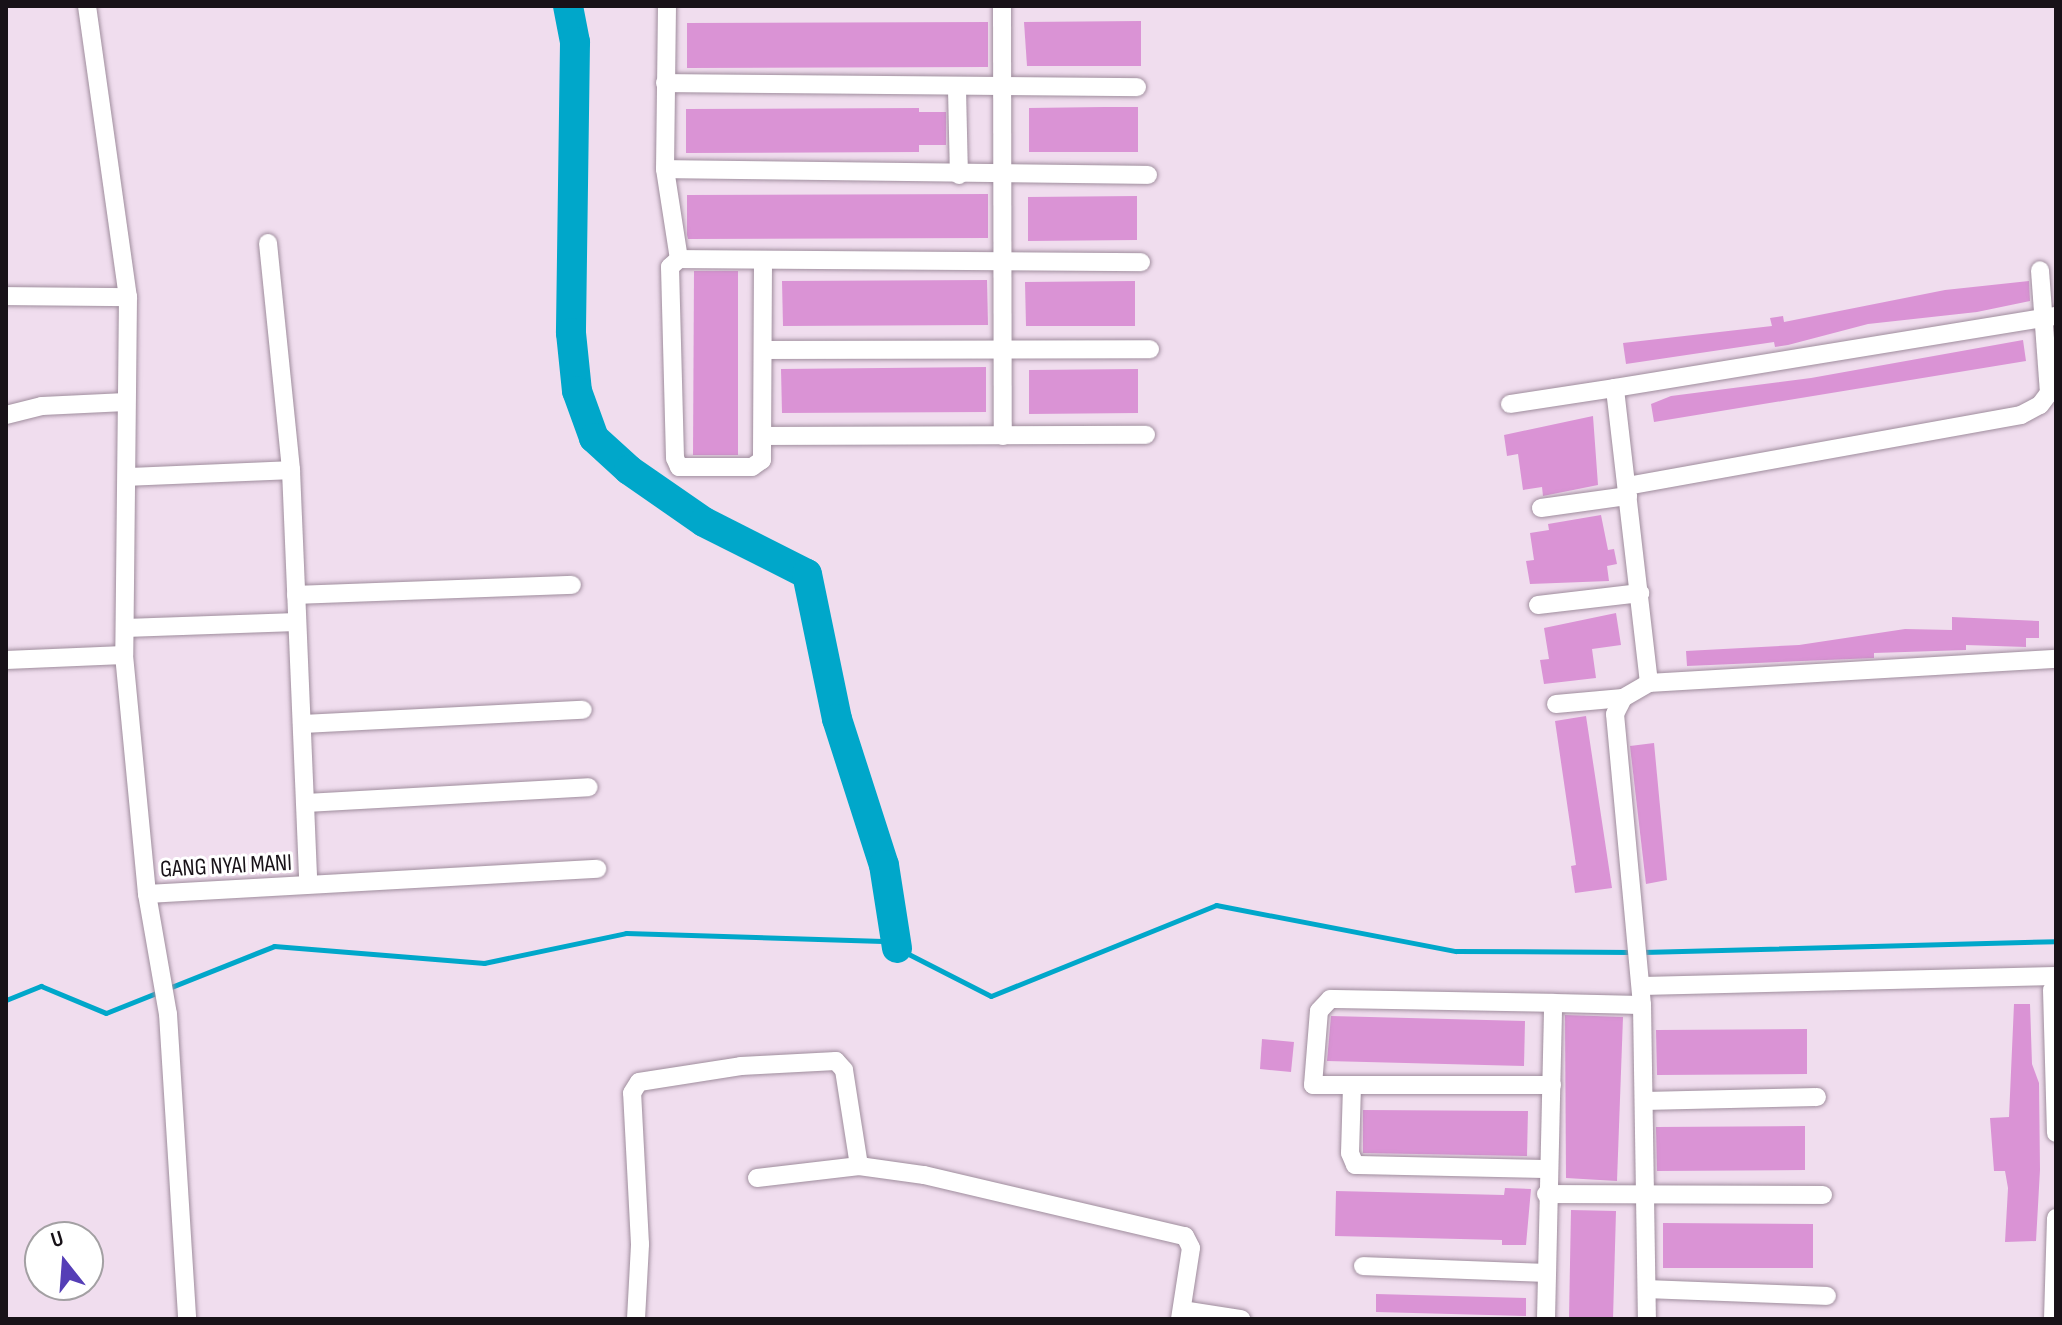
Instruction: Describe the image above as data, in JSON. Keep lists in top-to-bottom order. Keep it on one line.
{"streets":{"street":["GANG NYAI MANI"]},"north":"top"}
